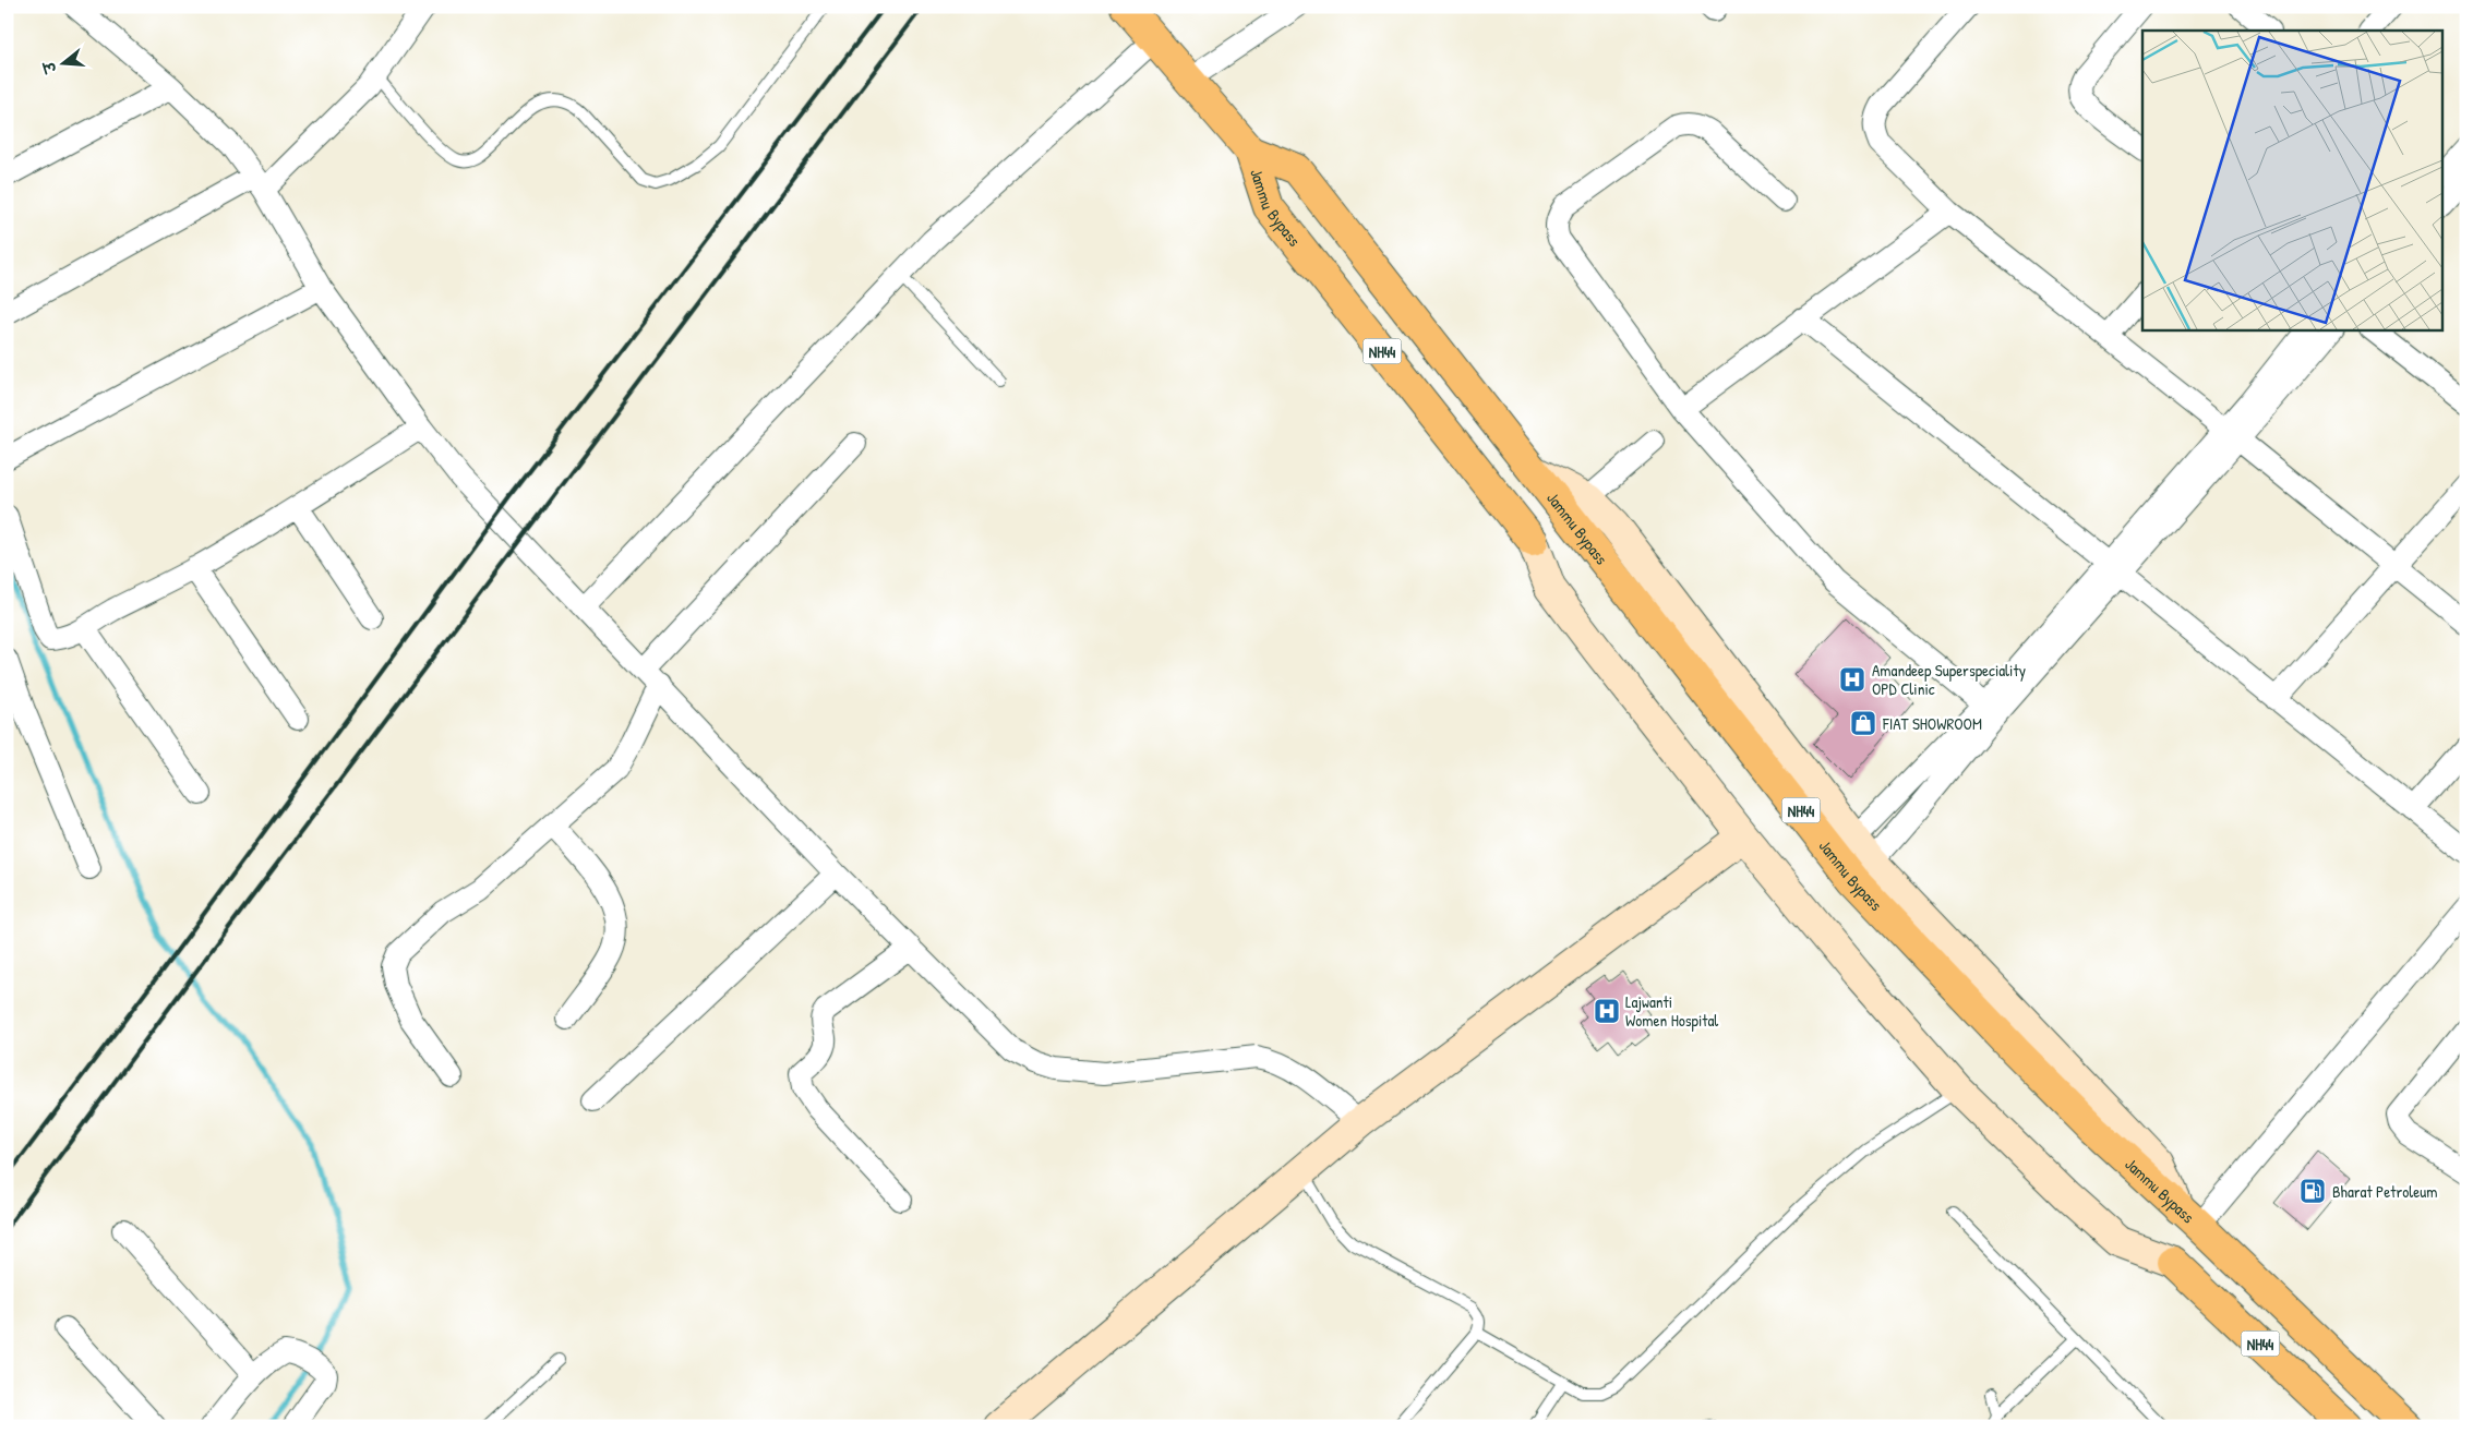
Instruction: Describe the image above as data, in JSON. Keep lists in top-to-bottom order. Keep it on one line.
{"streets":{"highway":["Jammu Bypass","NH44"]},"places":{"hospital":["Amandeep Superspeciality OPD Clinic","Lajwanti Women Hospital"],"shop":["FIAT SHOWROOM"],"fuel station":["Bharat Petroleum"]},"north":"left"}
